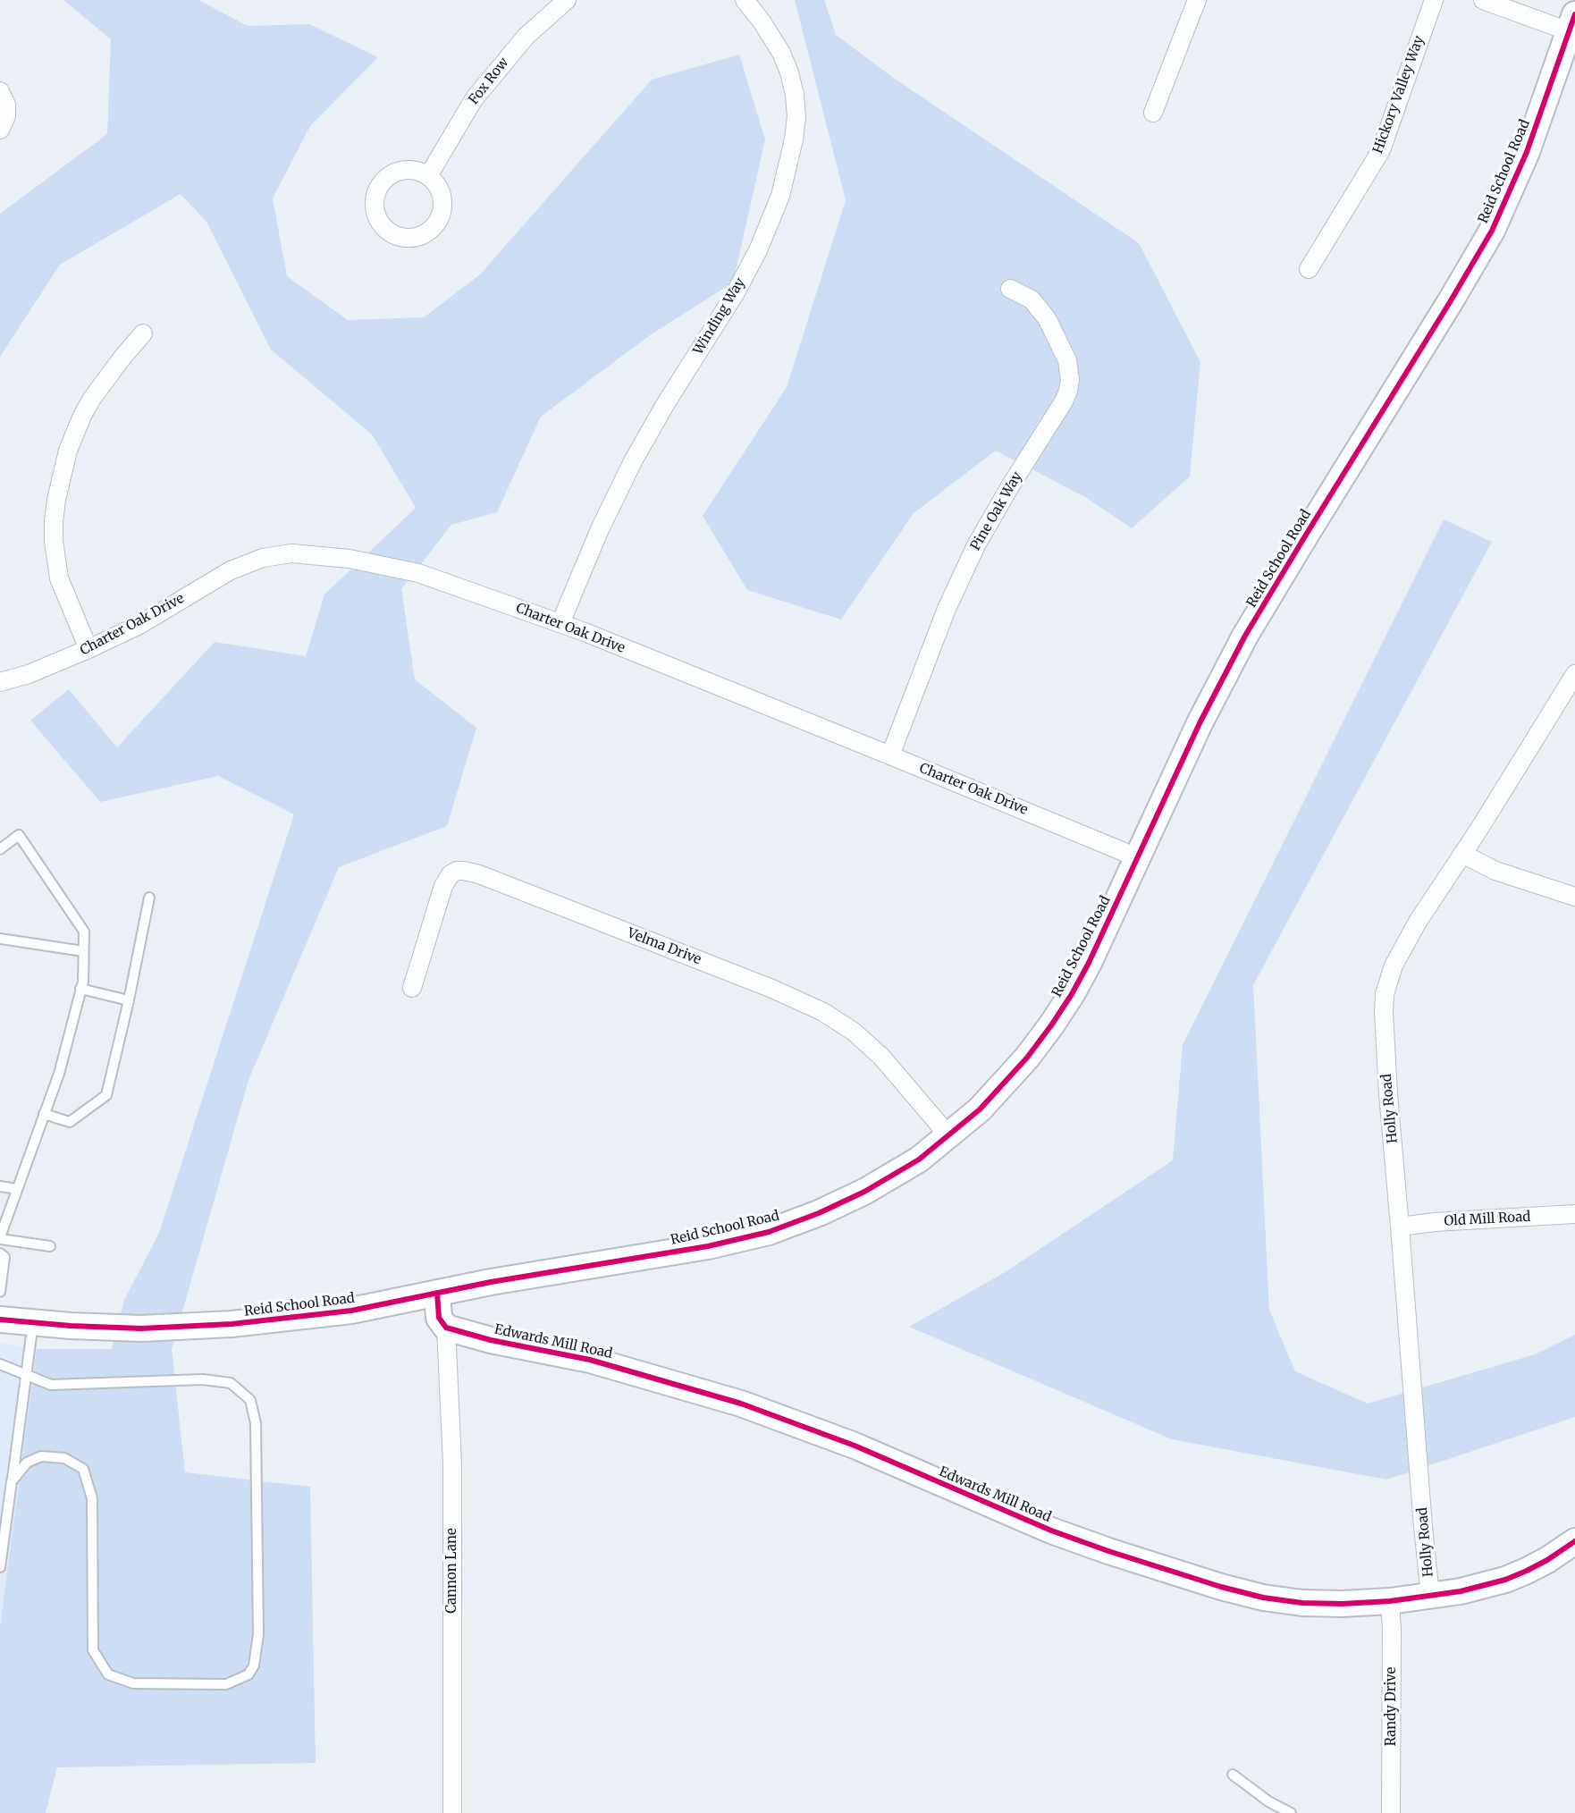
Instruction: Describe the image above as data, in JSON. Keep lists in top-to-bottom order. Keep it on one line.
{"streets":{"street":["Fox Row","Hickory Valley Way","Reid School Road","Winding Way","Pine Oak Way","Charter Oak Drive","Velma Drive","Holly Road","Old Mill Road","Edwards Mill Road","Cannon Lane","Randy Drive"]},"crossings":[["Reid School Road","Charter Oak Drive"],["Reid School Road","Velma Drive"],["Winding Way","Charter Oak Drive"],["Pine Oak Way","Charter Oak Drive"],["Holly Road","Old Mill Road"],["Holly Road","Edwards Mill Road"],["Edwards Mill Road","Cannon Lane"],["Edwards Mill Road","Randy Drive"]]}
